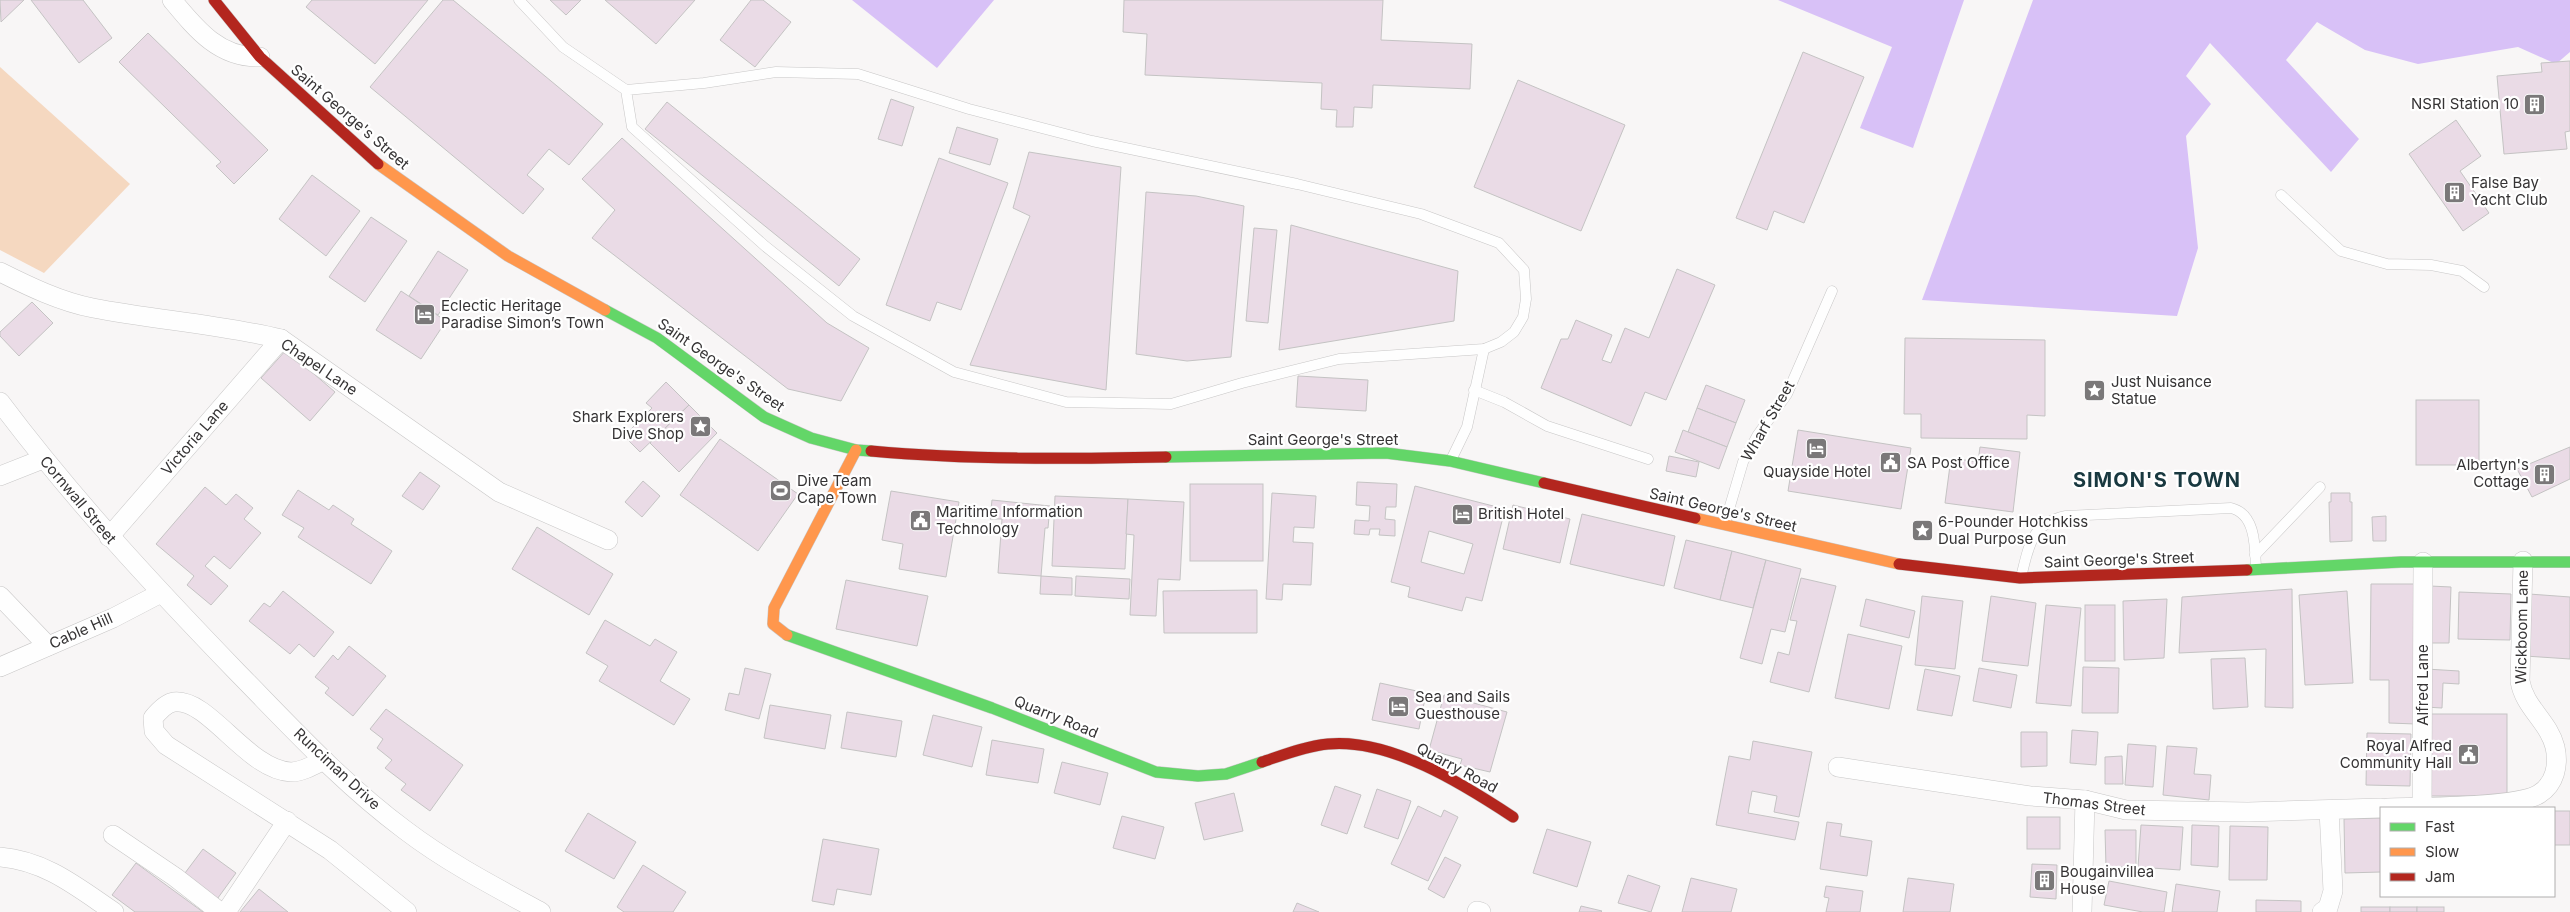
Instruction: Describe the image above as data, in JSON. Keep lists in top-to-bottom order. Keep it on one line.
{"streets":{"main road":["Saint George's Street","Quarry Road"],"street":["Chapel Lane","Victoria Lane","Cornwall Street","Wickboom Lane","Cable Hill","Alfred Lane","Runciman Drive","Thomas Street"],"lane":["Wharf Street"]},"crossings":[["Saint George's Street","Wharf Street"],["Saint George's Street","Wickboom Lane"],["Saint George's Street","Alfred Lane"],["Saint George's Street","Quarry Road"],["Chapel Lane","Victoria Lane"],["Victoria Lane","Cornwall Street"],["Cornwall Street","Cable Hill"],["Cornwall Street","Runciman Drive"],["Wickboom Lane","Alfred Lane"],["Cable Hill","Runciman Drive"]],"districts":["SIMON'S TOWN"],"places":{"building":["NSRI Station 10","False Bay Yacht Club","Albertyn's Cottage","Bougainvillea House"],"hotel":["Eclectic Heritage Paradise Simon’s Town","Quayside Hotel","British Hotel","Sea and Sails Guesthouse"],"place":["Just Nuisance Statue","Shark Explorers Dive Shop","6-Pounder Hotchkiss Dual Purpose Gun"],"public building":["SA Post Office","Maritime Information Technology","Royal Alfred Community Hall"],"sports":["Dive Team Cape Town"]},"legend":["Fast","Slow","Jam"]}
